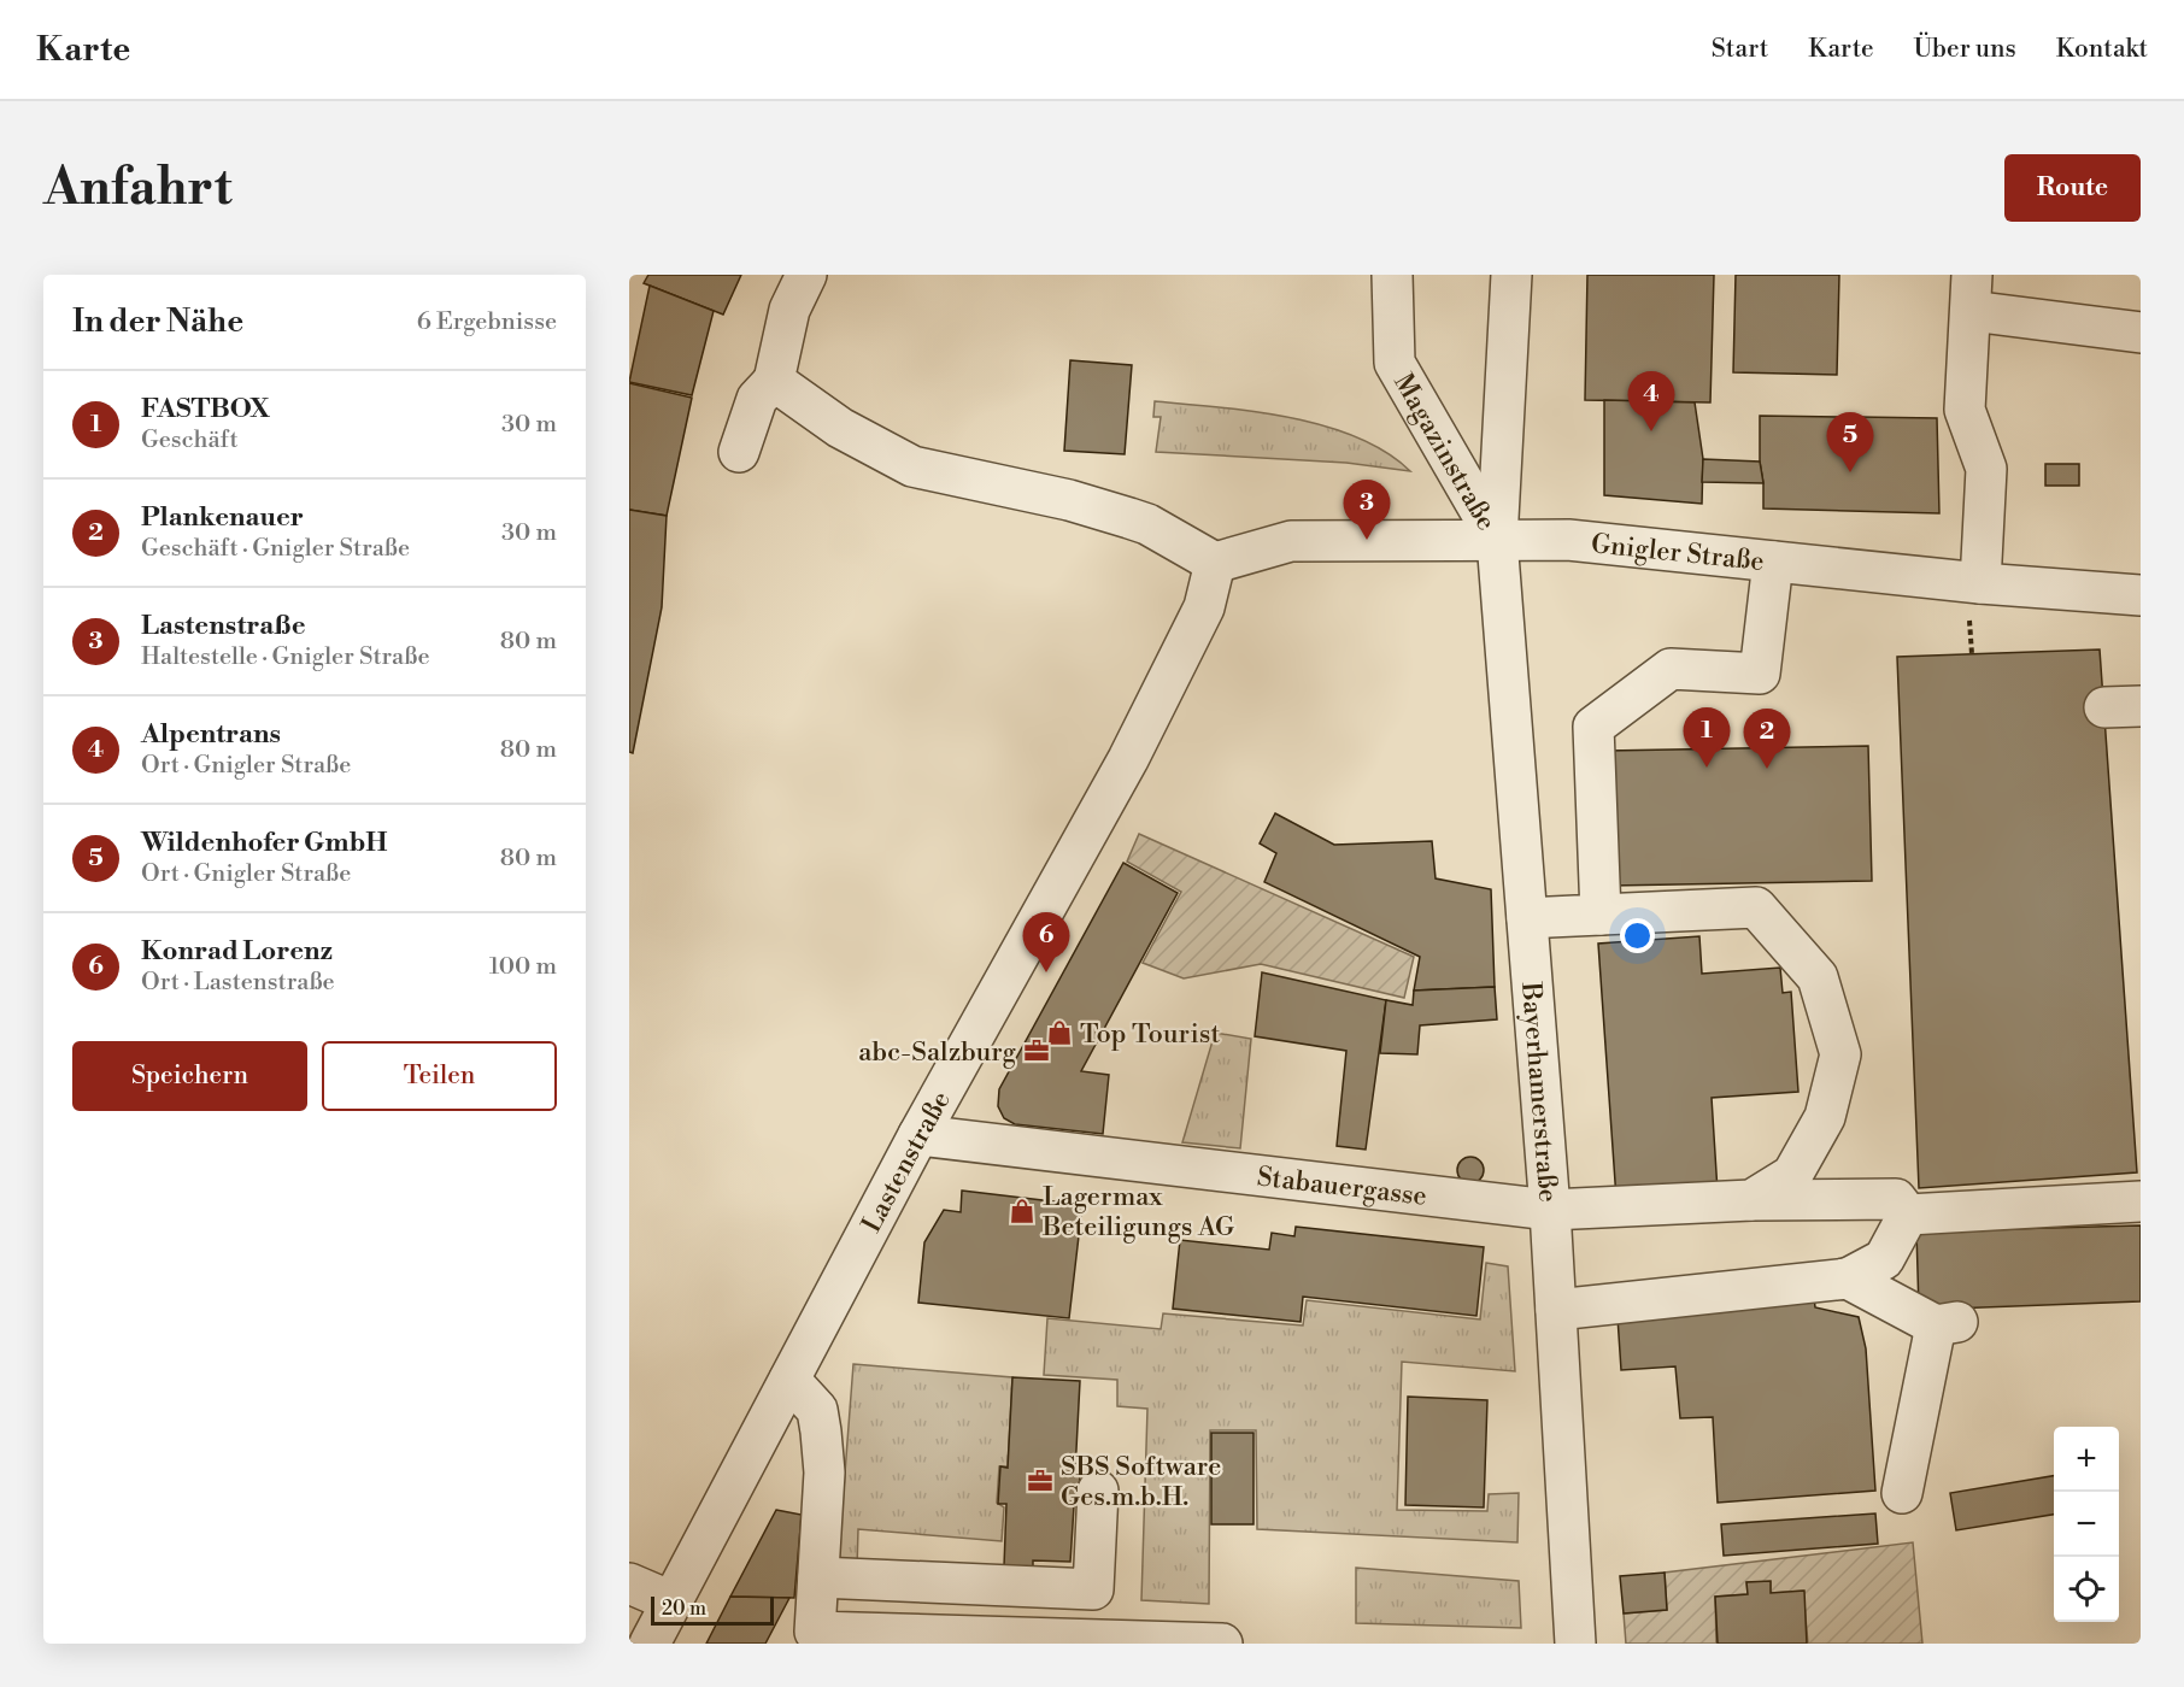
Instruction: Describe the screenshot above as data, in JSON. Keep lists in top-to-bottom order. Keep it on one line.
{"streets":{"street":["Magazinstraße","Gnigler Straße","Bayerhamerstraße","Lastenstraße","Stabauergasse"]},"crossings":[["Magazinstraße","Gnigler Straße"],["Magazinstraße","Bayerhamerstraße"],["Gnigler Straße","Bayerhamerstraße"],["Gnigler Straße","Lastenstraße"],["Bayerhamerstraße","Stabauergasse"],["Lastenstraße","Stabauergasse"]],"places":{"shop":["Top Tourist","Lagermax Beteiligungs AG"],"office":["abc-Salzburg","SBS Software Ges.m.b.H."]},"scale_bar":"20 m","page":{"header":"Karte","nav":["Start","Karte","Über uns","Kontakt"],"buttons":["Route",["Speichern","Teilen"]],"title":"Anfahrt","heading":["In der Nähe","6 Ergebnisse"],"list":[{"mark":"1","name":"FASTBOX","note":"Geschäft","value":"30 m"},{"mark":"2","name":"Plankenauer","note":"Geschäft · Gnigler Straße","value":"30 m"},{"mark":"3","name":"Lastenstraße","note":"Haltestelle · Gnigler Straße","value":"80 m"},{"mark":"4","name":"Alpentrans","note":"Ort · Gnigler Straße","value":"80 m"},{"mark":"5","name":"Wildenhofer GmbH","note":"Ort · Gnigler Straße","value":"80 m"},{"mark":"6","name":"Konrad Lorenz","note":"Ort · Lastenstraße","value":"100 m"}],"pins":["4","5","3","1","2","6"],"map_buttons":["+","−"],"scale":"20 m"}}
